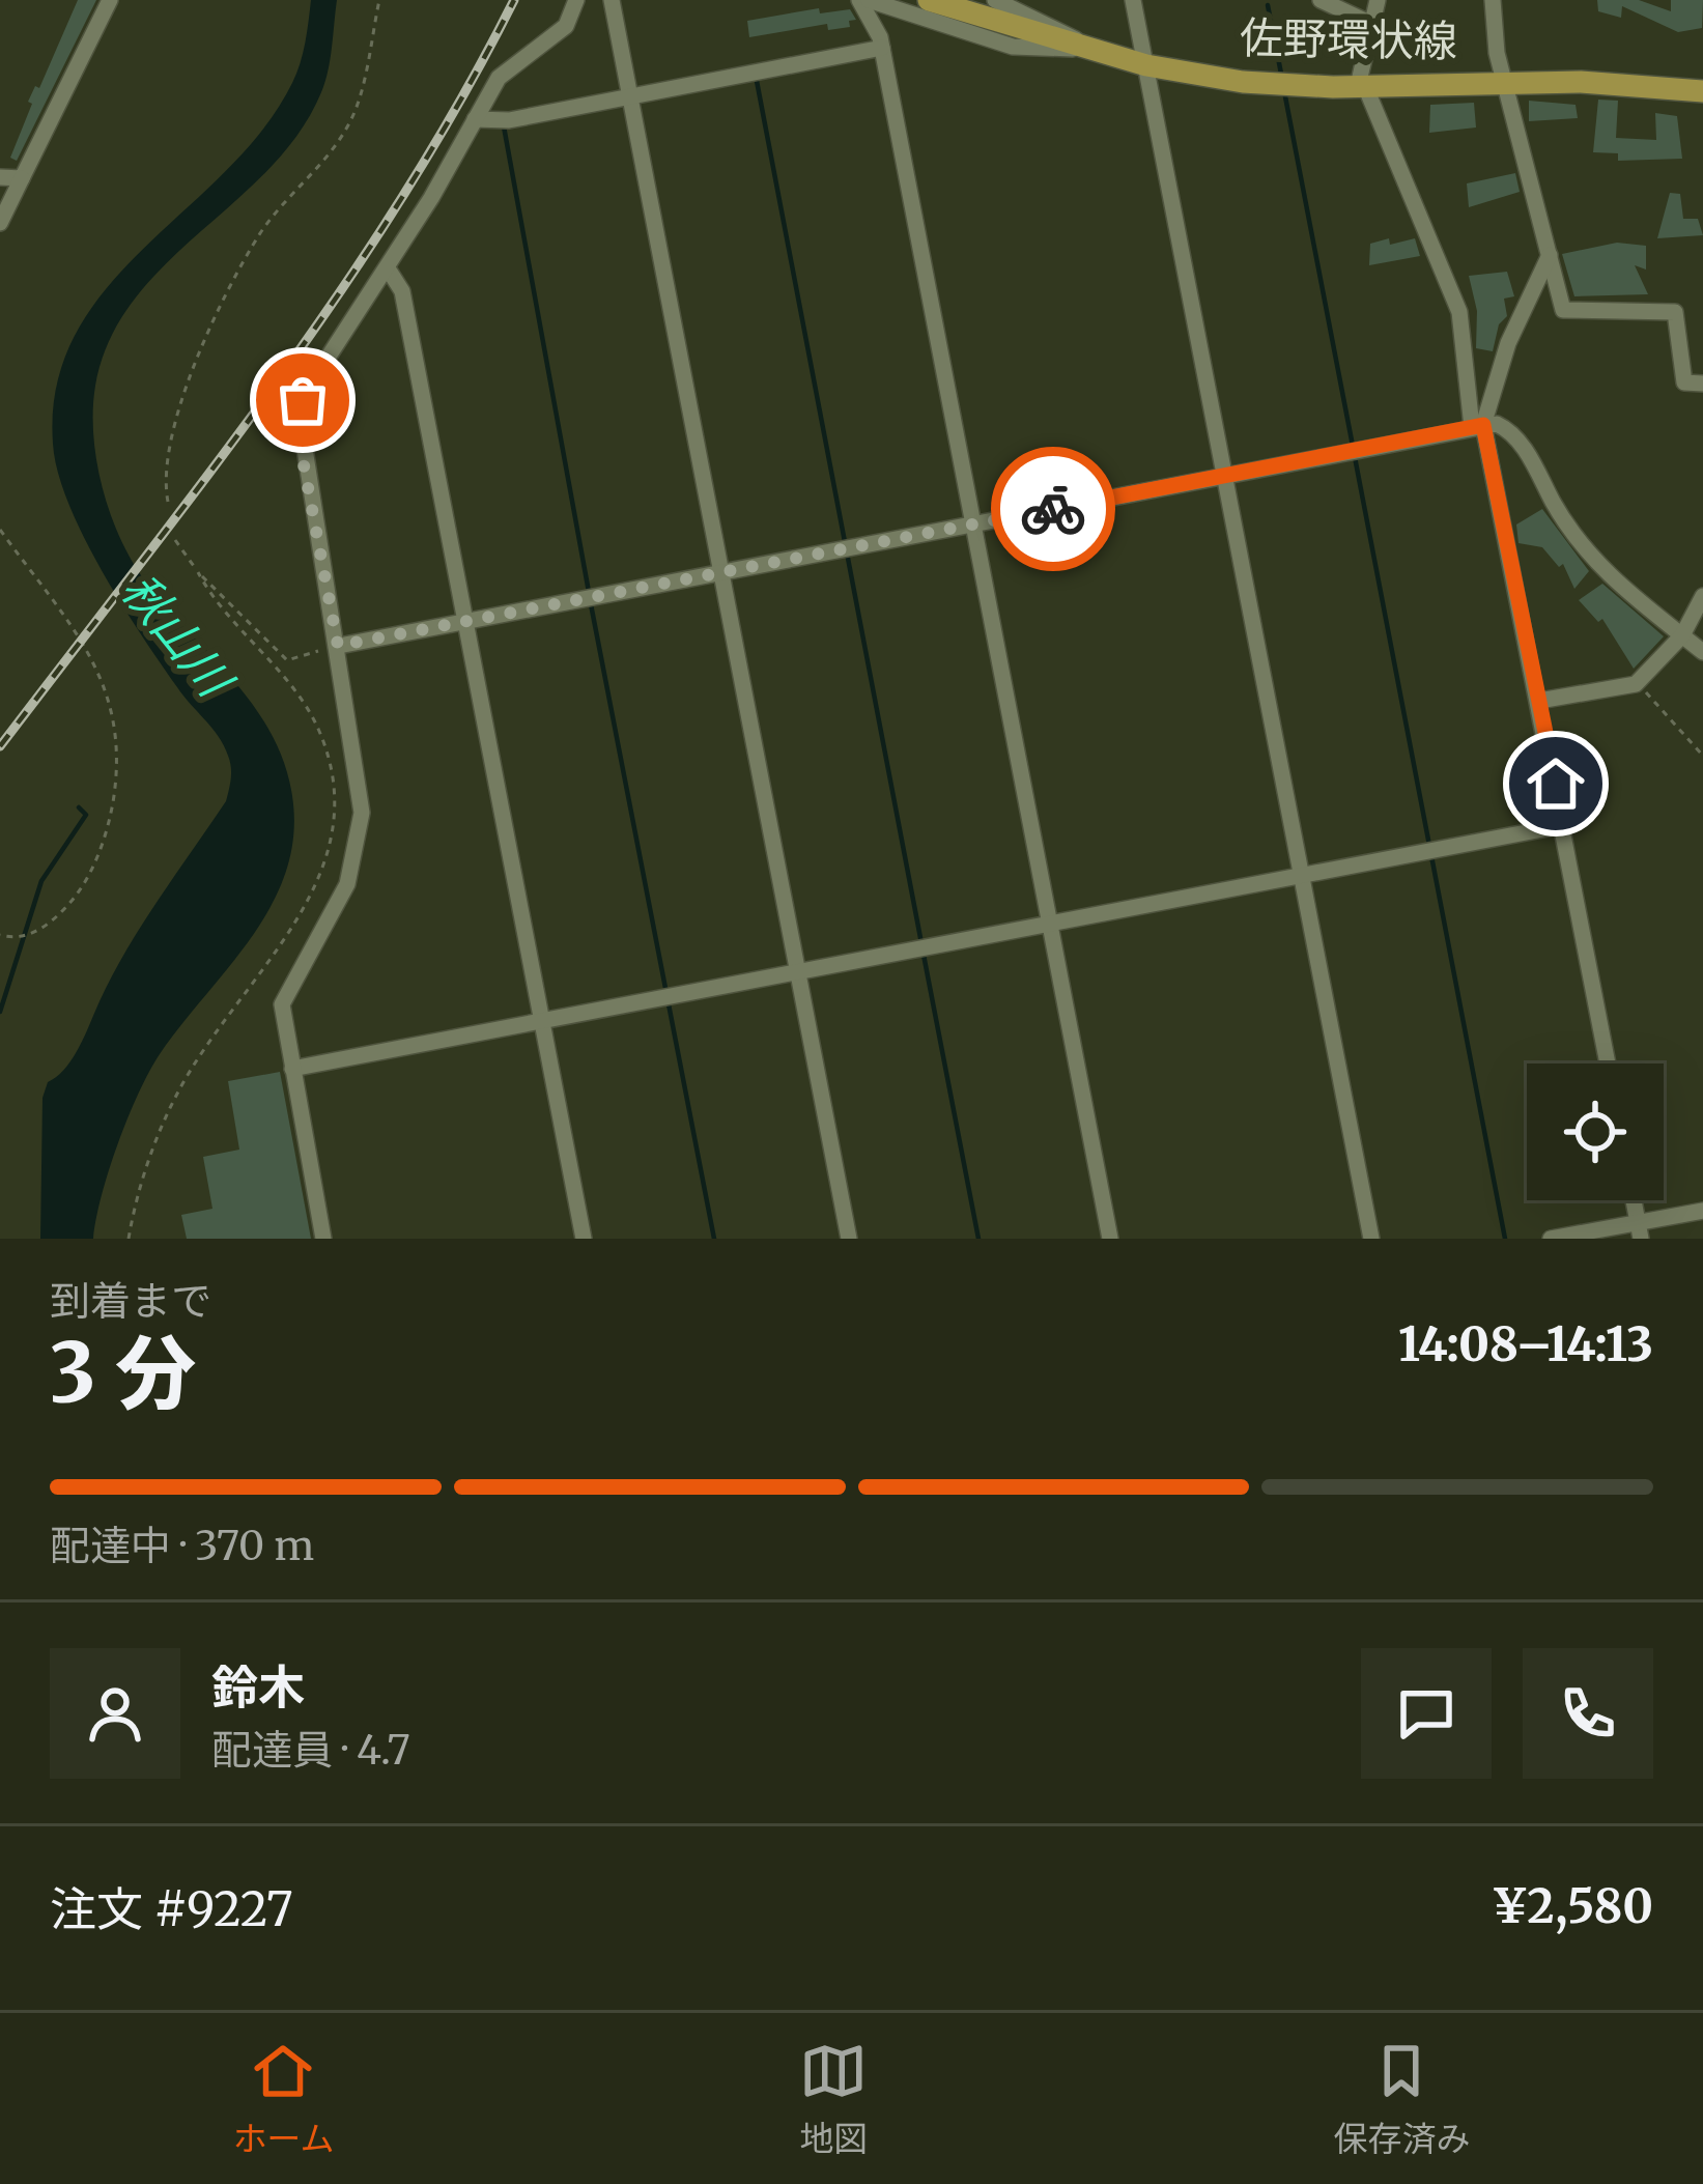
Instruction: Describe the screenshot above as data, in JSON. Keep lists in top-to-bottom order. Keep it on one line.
{"streets":{"main road":["佐野環状線"]},"water":["秋山川"],"page":{"heading":["3 分","到着まで","14:08–14:13"],"panel":["鈴木","配達員 · 4.7","注文 #9227","¥2,580"],"bar":"配達中 · 370 m","tabs":["ホーム","地図","保存済み"]}}
